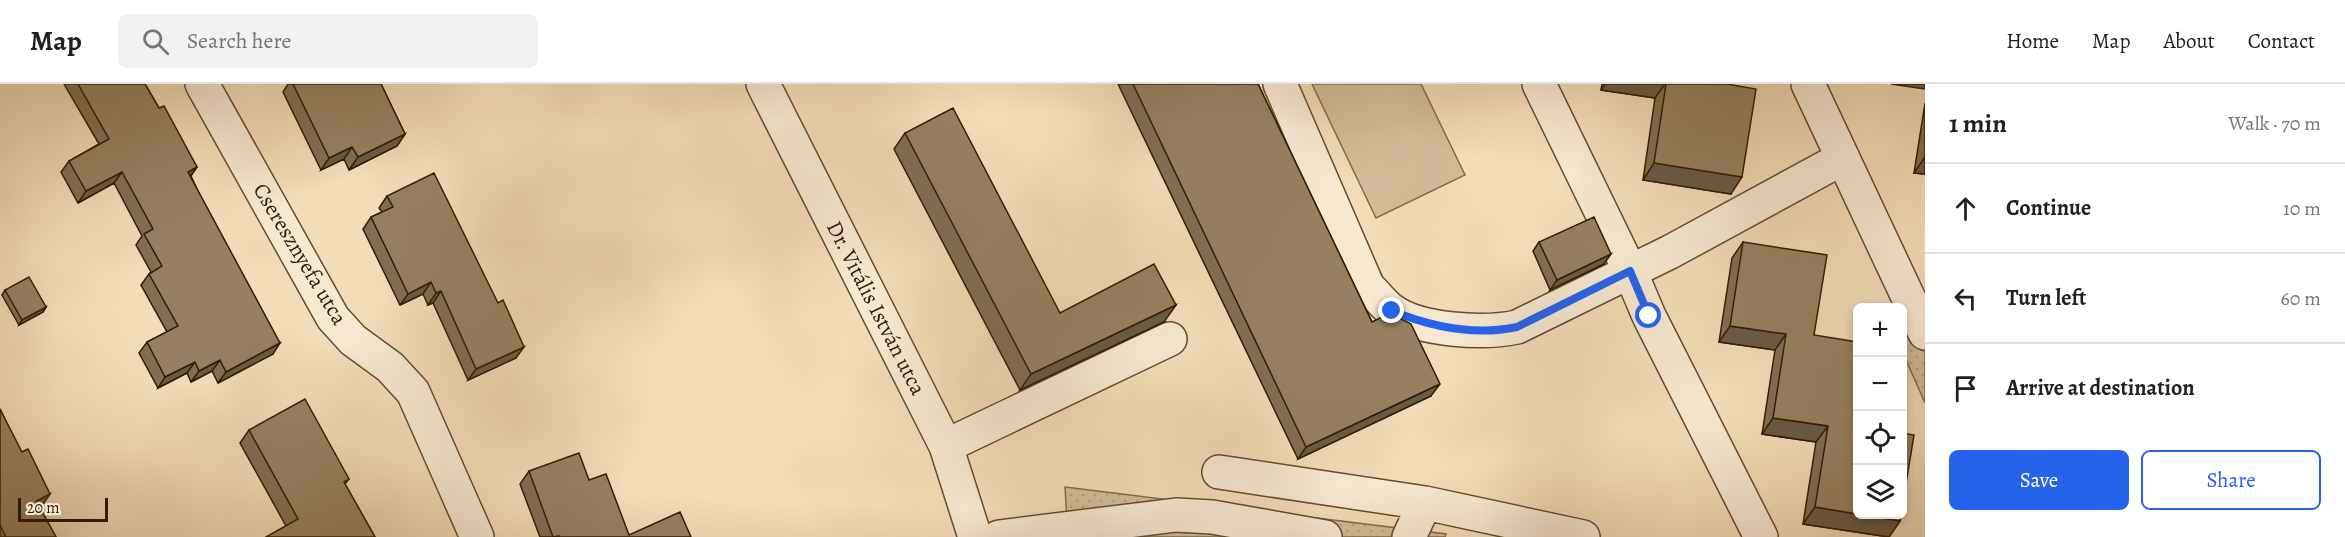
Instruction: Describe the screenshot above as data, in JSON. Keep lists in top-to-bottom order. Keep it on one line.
{"streets":{"street":["Cseresznyefa utca","Dr. Vitális István utca"]},"scale_bar":"20 m","page":{"header":"Map","search":"Search here","nav":["Home","Map","About","Contact"],"heading":["1 min","Walk · 70 m"],"list":[["Continue","10 m"],["Turn left","60 m"],"Arrive at destination"],"map_buttons":["+","−"],"buttons":["Save","Share"],"scale":"20 m"}}
